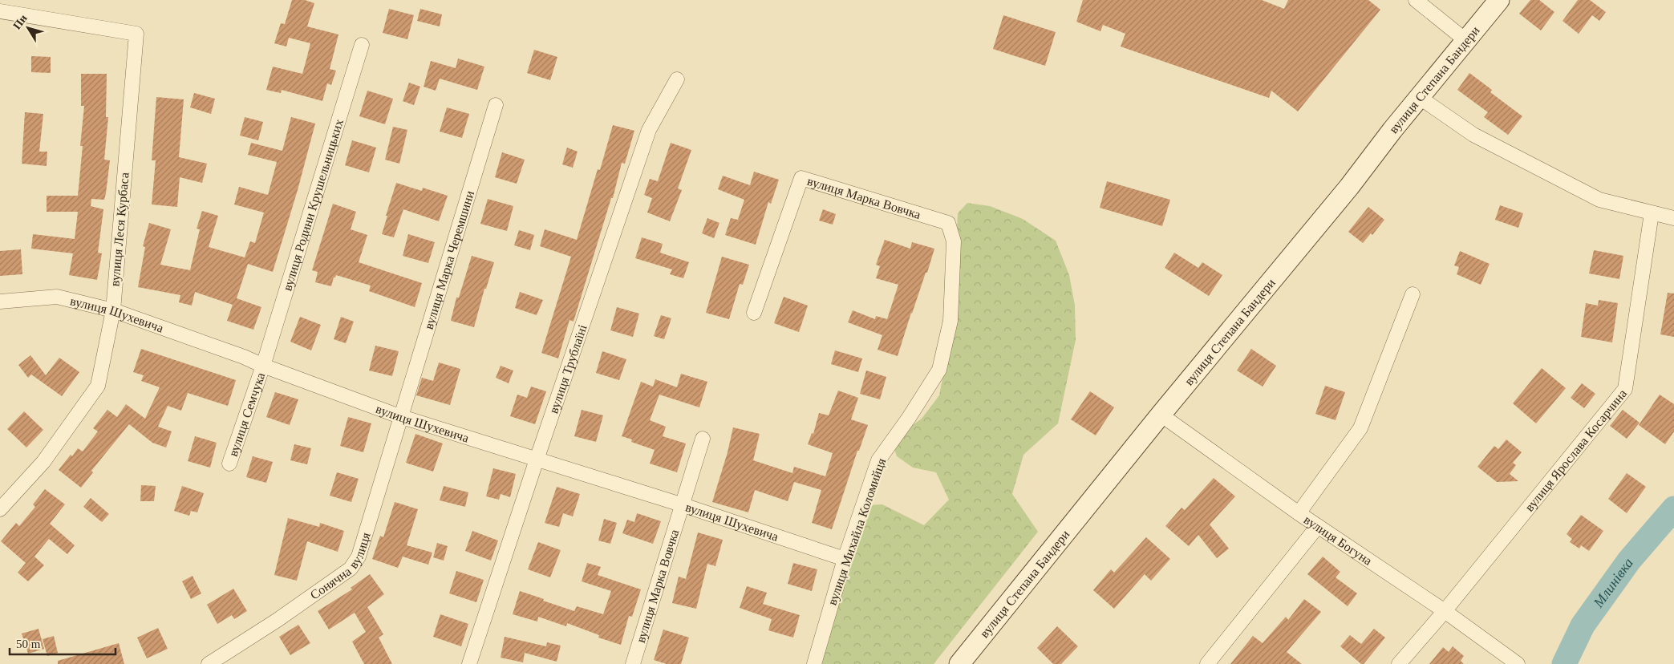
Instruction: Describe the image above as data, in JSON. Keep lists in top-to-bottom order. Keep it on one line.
{"streets":{"main road":["вулиця Степана Бандери"],"street":["вулиця Марка Вовчка","вулиця Родини Крушельницьких","вулиця Леся Курбаса","вулиця Марка Черемшини","вулиця Шухевича","вулиця Трублаїні","вулиця Семчука","вулиця Ярослава Косарчина","вулиця Михайла Коломийця","вулиця Богуна","Сонячна вулиця"]},"crossings":[["вулиця Степана Бандери","вулиця Богуна"],["вулиця Марка Вовчка","вулиця Шухевича"],["вулиця Марка Вовчка","вулиця Михайла Коломийця"],["вулиця Родини Крушельницьких","вулиця Шухевича"],["вулиця Родини Крушельницьких","вулиця Семчука"],["вулиця Леся Курбаса","вулиця Шухевича"],["вулиця Марка Черемшини","вулиця Шухевича"],["вулиця Марка Черемшини","Сонячна вулиця"],["вулиця Шухевича","вулиця Трублаїні"],["вулиця Шухевича","вулиця Семчука"],["вулиця Шухевича","вулиця Михайла Коломийця"],["вулиця Шухевича","Сонячна вулиця"],["вулиця Ярослава Косарчина","вулиця Богуна"]],"water":["Млинівка"],"scale_bar":"50 m","north":"top left"}
